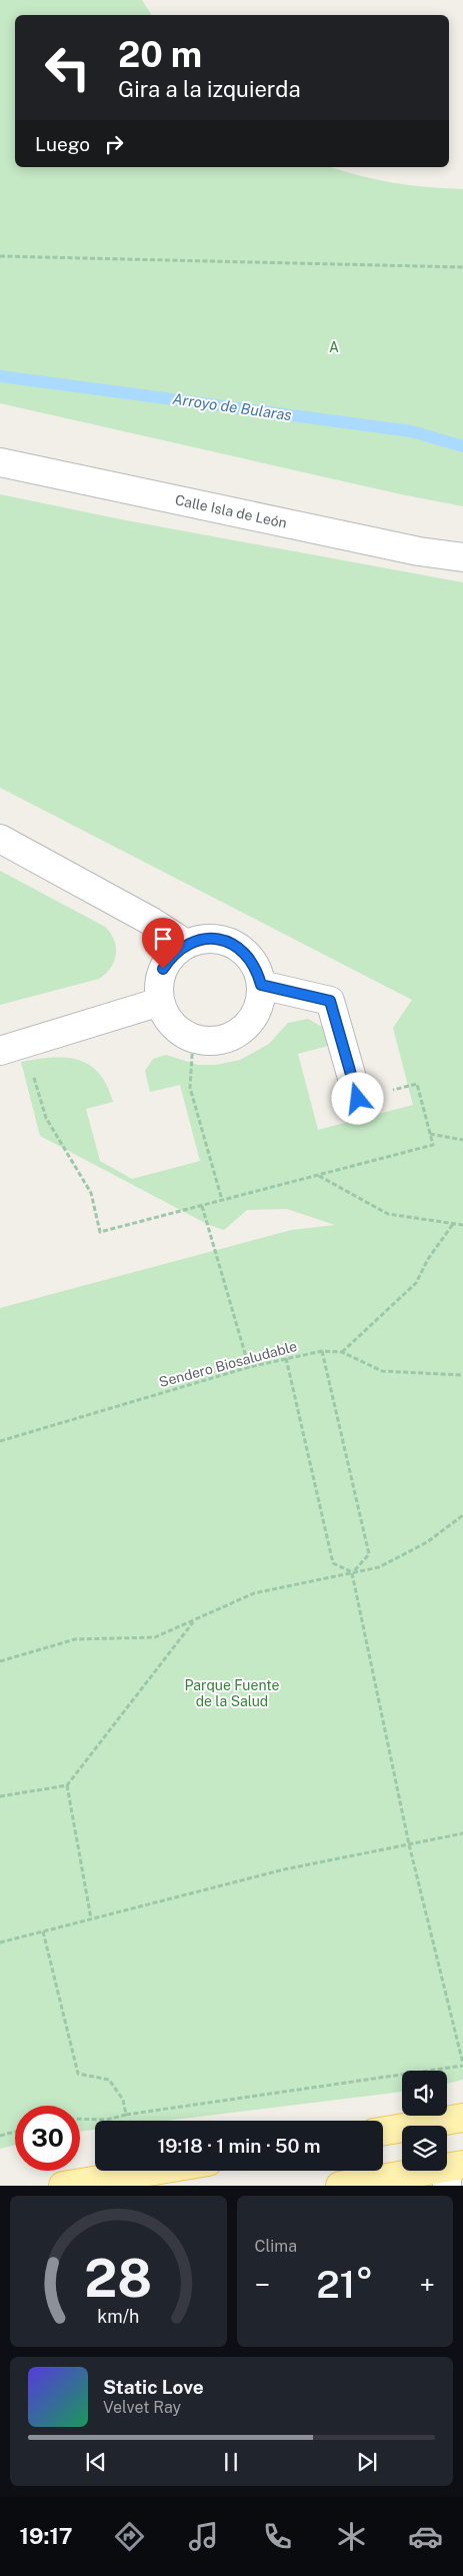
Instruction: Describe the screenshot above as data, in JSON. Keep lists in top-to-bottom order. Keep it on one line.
{"streets":{"street":["Calle Isla de León"],"path":["Sendero Biosaludable"]},"water":["Arroyo de Bularas"],"parks":["A","Parque Fuente de la Salud"],"page":{"turn":["20 m","Gira a la izquierda"],"then":"Luego","limit":"30","trip":"19:18 · 1 min · 50 m","tile":"Clima","heat":["−","21°","+"],"song":["Static Love","Velvet Ray"],"tabs":"19:17","gauge":["28","km/h"]}}
